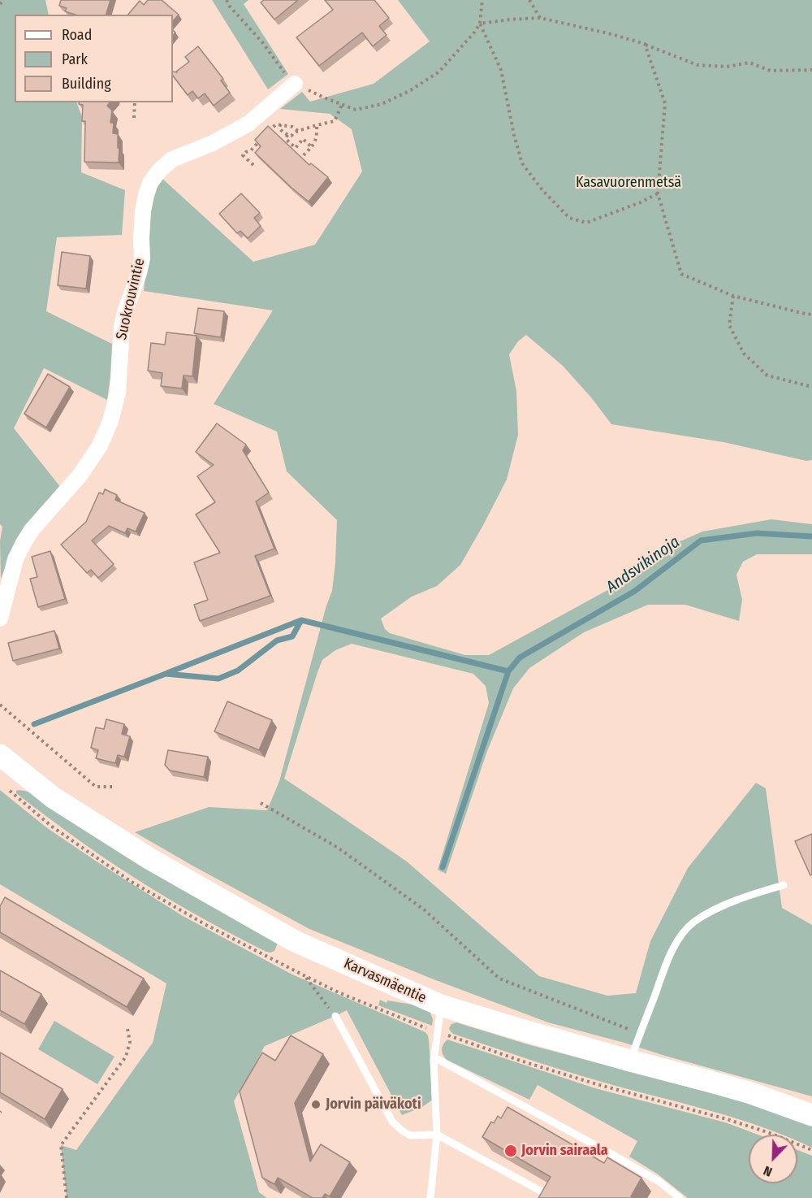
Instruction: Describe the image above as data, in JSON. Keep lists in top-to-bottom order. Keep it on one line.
{"streets":{"main road":["Karvasmäentie"],"street":["Suokrouvintie"]},"water":["Andsvikinoja"],"parks":["Kasavuorenmetsä"],"places":["Jorvin päiväkoti","Jorvin sairaala"],"legend":["Road","Park","Building"],"north":"bottom left"}
